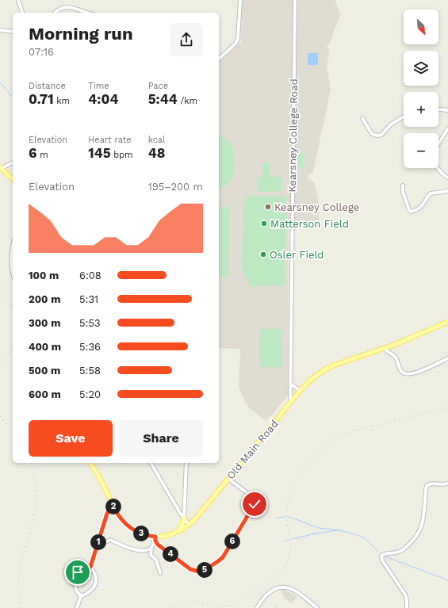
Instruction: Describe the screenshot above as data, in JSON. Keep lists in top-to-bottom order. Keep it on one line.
{"streets":{"main road":["Old Main Road"],"street":["Kearsney College Road"]},"crossings":[["Kearsney College Road","Old Main Road"]],"places":["Kearsney College","Matterson Field","Osler Field"],"north":"bottom right","page":{"map_buttons":["+","−"],"heading":["Morning run","07:16"],"stats":[["Distance","0.71 km"],["Time","4:04"],["Pace","5:44 /km"],["Elevation","6 m"],["Heart rate","145 bpm"],["kcal","48"]],"chart":["Elevation","195–200 m"],"list":[{"name":"100 m","note":"6:08"},{"name":"200 m","note":"5:31"},{"name":"300 m","note":"5:53"},{"name":"400 m","note":"5:36"},{"name":"500 m","note":"5:58"},{"name":"600 m","note":"5:20"}],"buttons":["Save","Share"],"pins":["2","3","6","1","4","5"]}}
